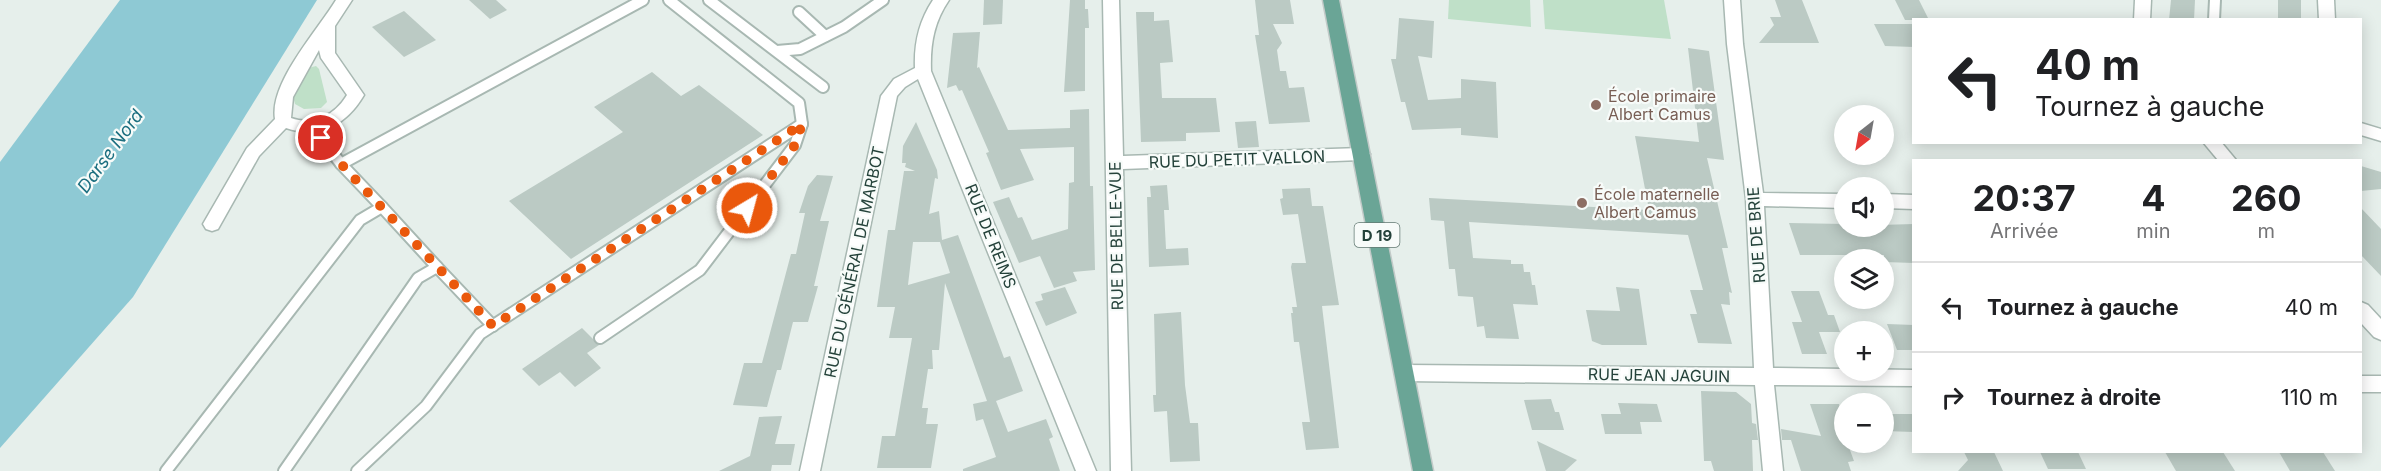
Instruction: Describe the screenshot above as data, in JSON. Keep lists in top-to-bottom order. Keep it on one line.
{"streets":{"main road":["D 19"],"street":["RUE DU PETIT VALLON","RUE DE BRIE","RUE DE REIMS","RUE DE BELLE-VUE","RUE DU GÉNÉRAL DE MARBOT","RUE JEAN JAGUIN"]},"crossings":[["RUE DU PETIT VALLON","D 19"],["RUE DU PETIT VALLON","RUE DE BELLE-VUE"],["D 19","RUE JEAN JAGUIN"],["RUE DE BRIE","RUE JEAN JAGUIN"],["RUE DE REIMS","RUE DU GÉNÉRAL DE MARBOT"]],"water":["Darse Nord"],"places":["École primaire Albert Camus","École maternelle Albert Camus"],"north":"bottom left","page":{"turn":["40 m","Tournez à gauche"],"map_buttons":["+","−"],"eta":["20:37","Arrivée","4","min","260","m"],"list":[{"name":"Tournez à gauche","value":"40 m"},{"name":"Tournez à droite","value":"110 m"}]}}
